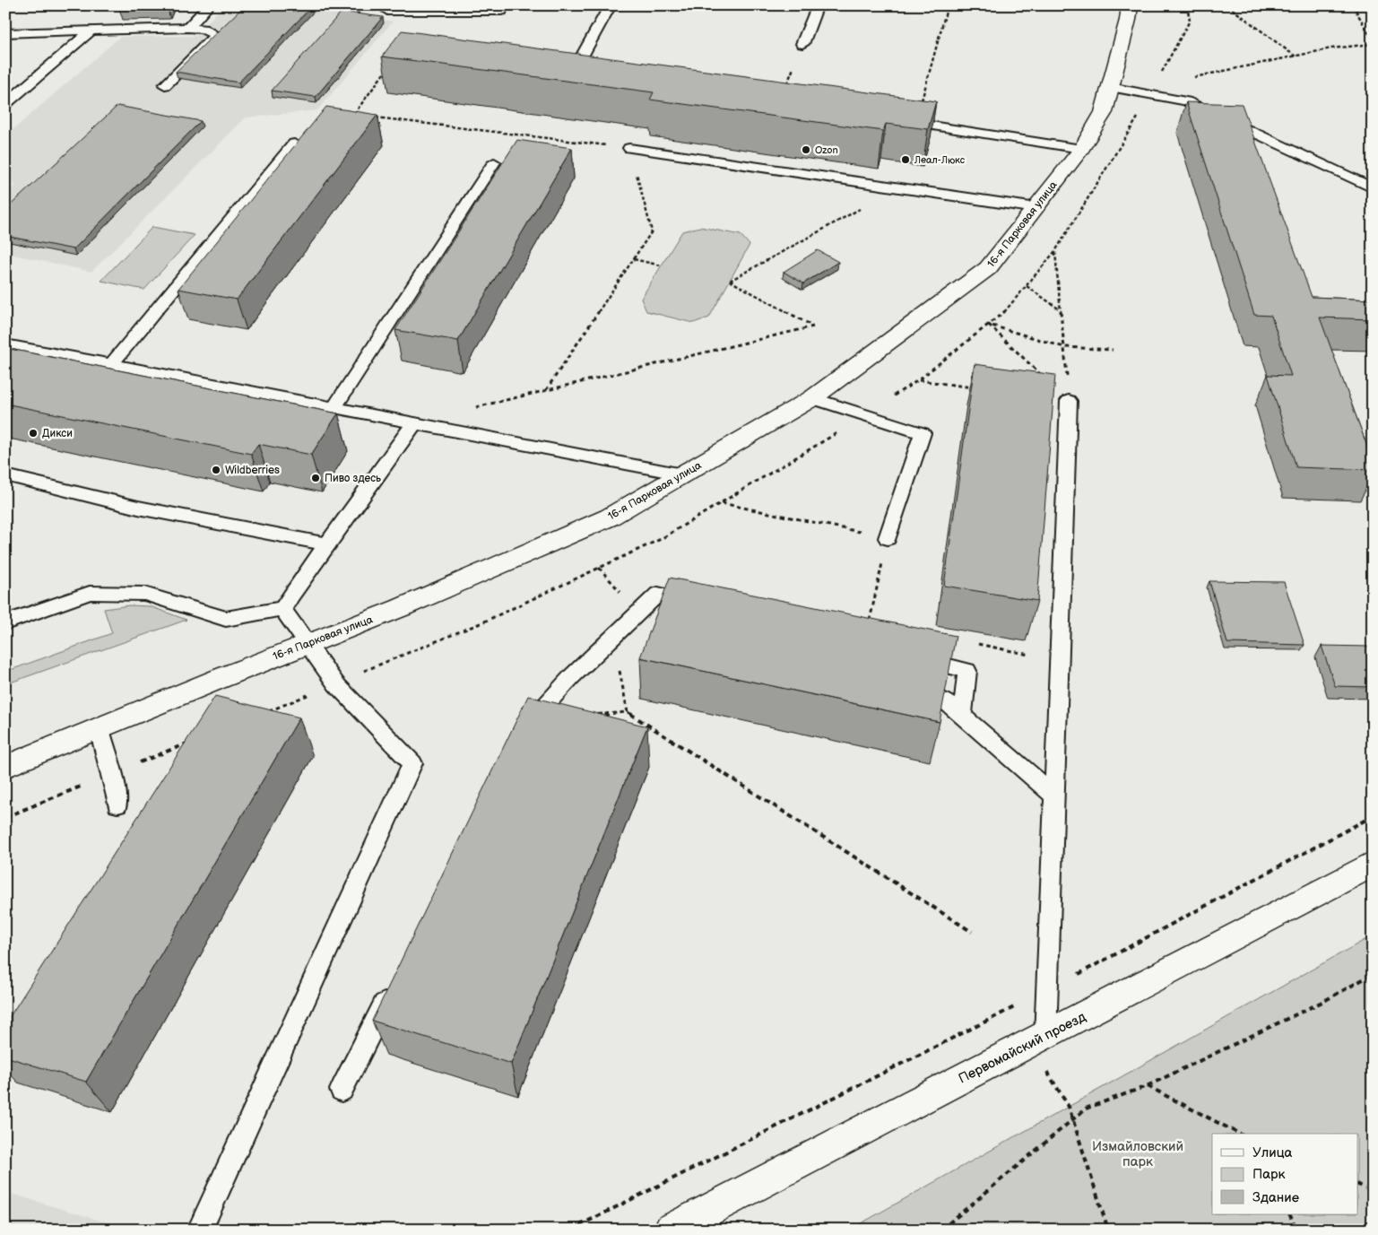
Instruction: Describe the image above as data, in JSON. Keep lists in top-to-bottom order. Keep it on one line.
{"streets":{"main road":["16-я Парковая улица","Первомайский проезд"]},"parks":["Измайловский парк"],"places":["Ozon","Леал-Люкс","Дикси","Wildberries","Пиво здесь"],"legend":["Улица","Парк","Здание"]}
